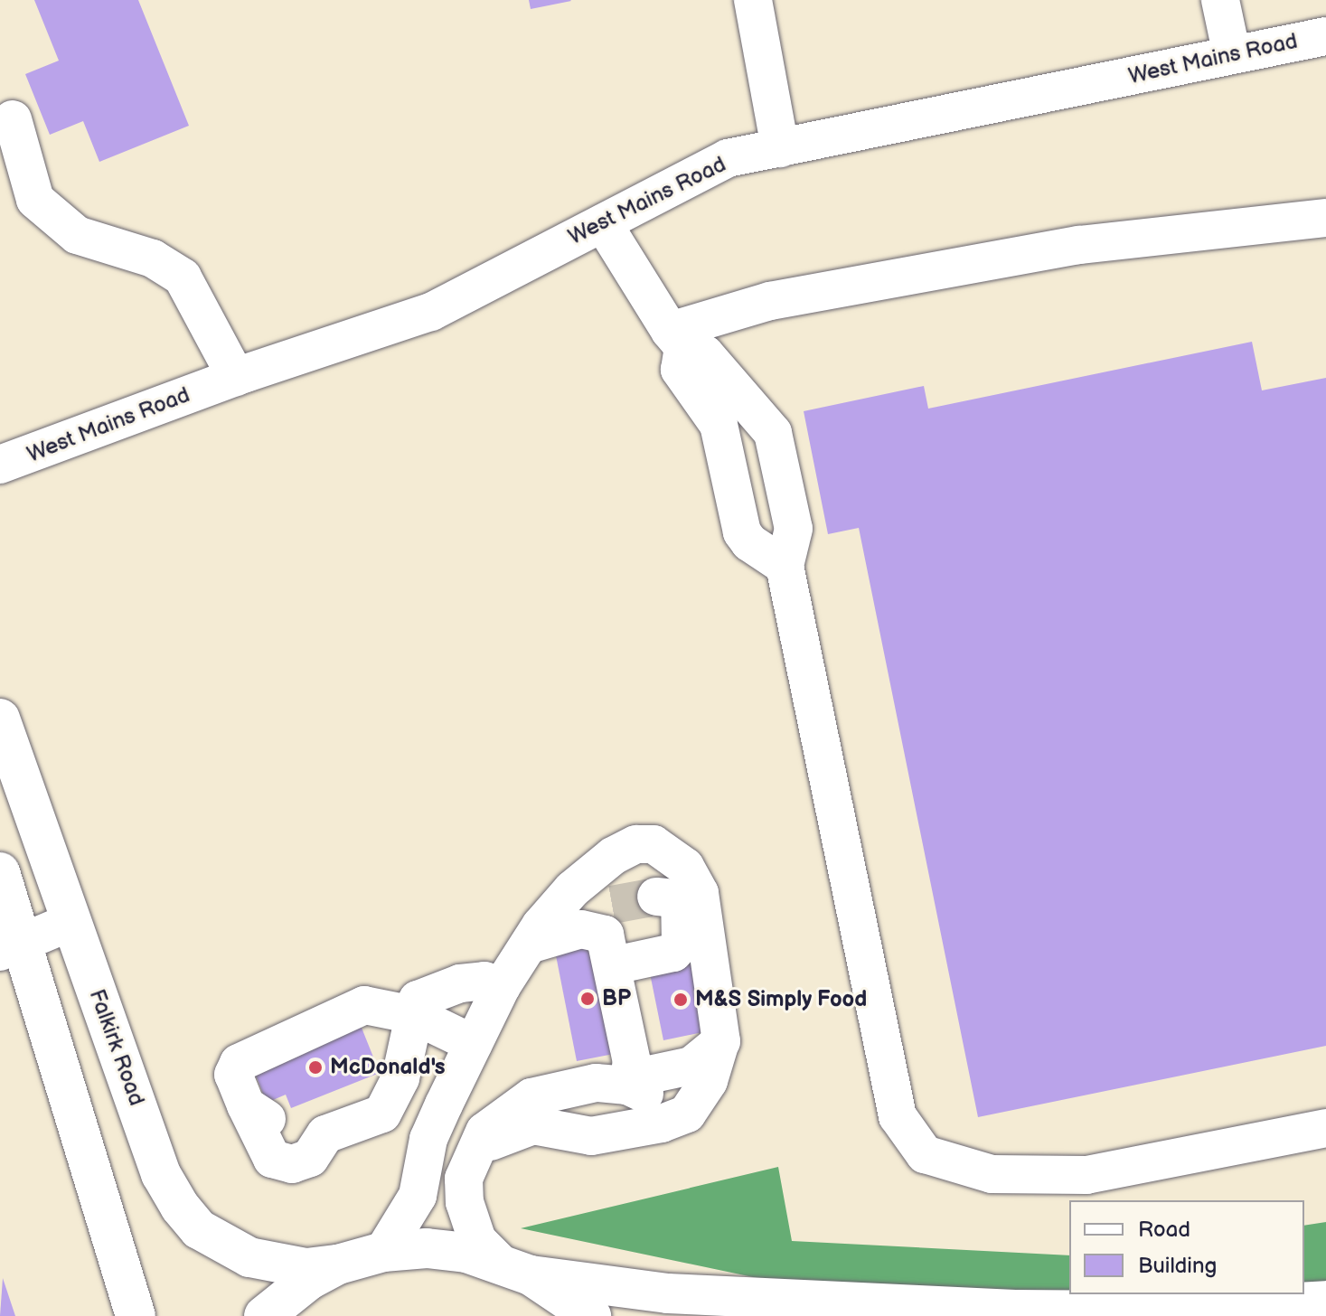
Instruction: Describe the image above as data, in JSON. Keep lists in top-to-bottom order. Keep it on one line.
{"streets":{"main road":["Falkirk Road"],"street":["West Mains Road"]},"places":["BP","M&S Simply Food","McDonald's"],"legend":["Road","Building"]}
